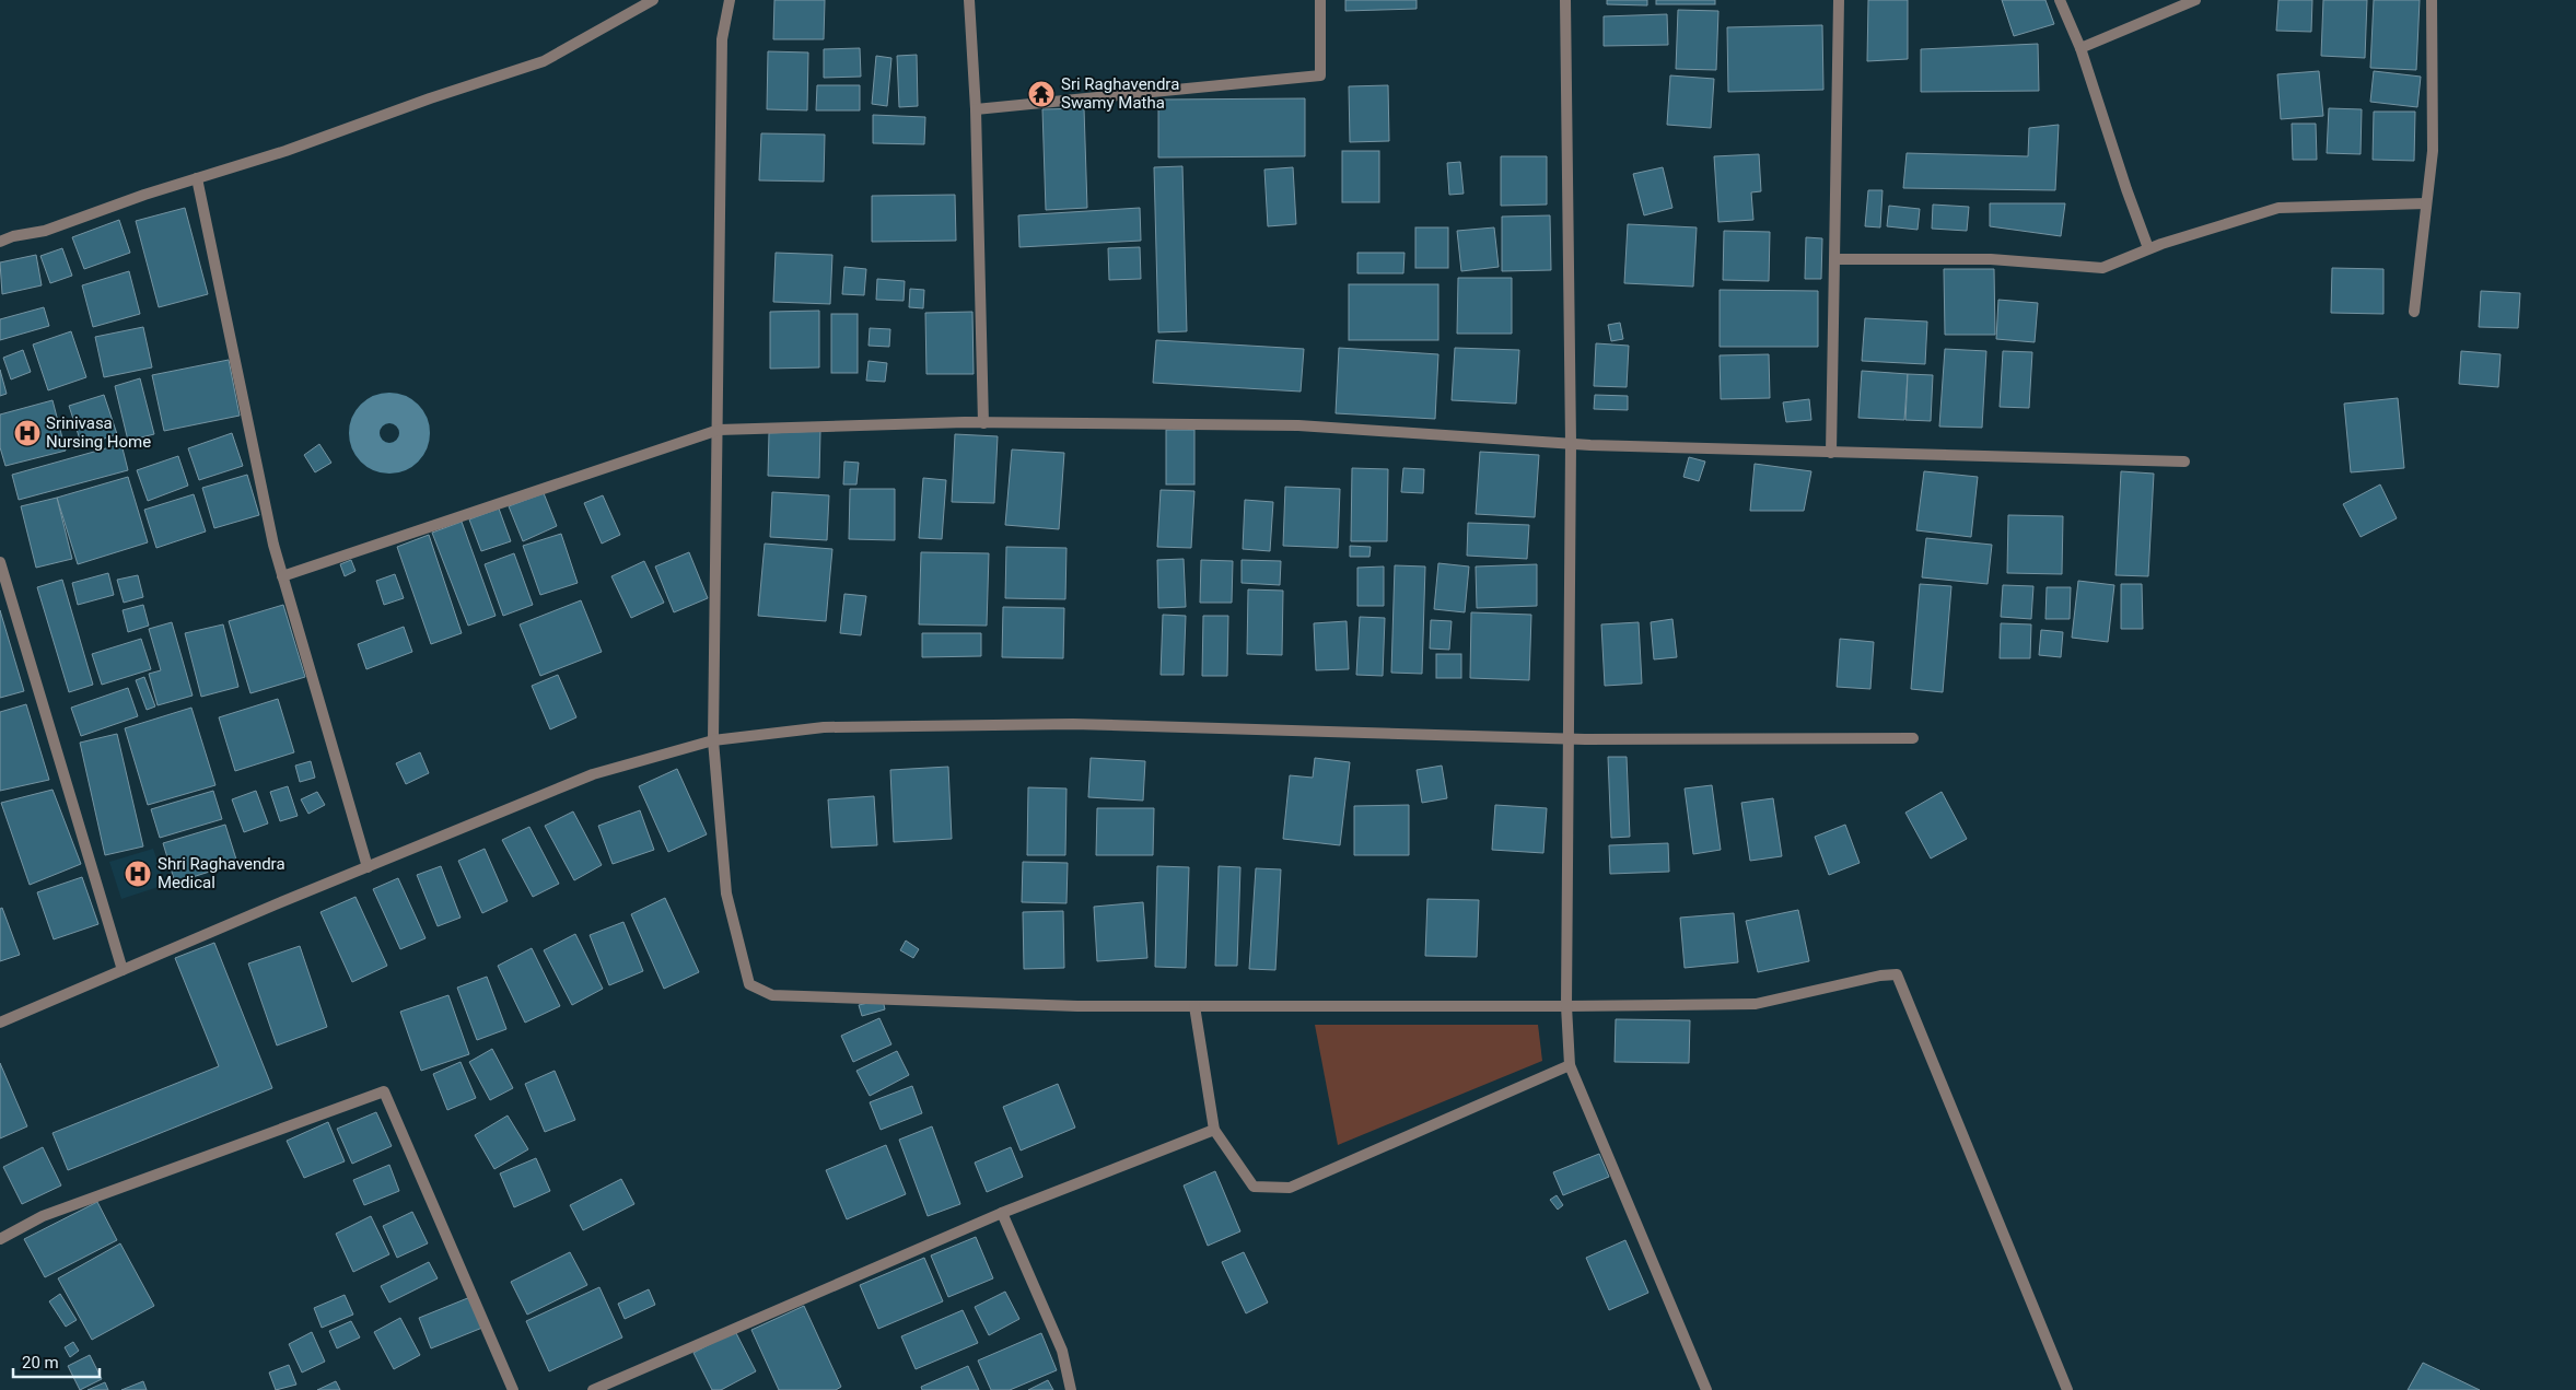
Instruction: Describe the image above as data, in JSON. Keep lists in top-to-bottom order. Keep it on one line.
{"places":{"temple":["Sri Raghavendra Swamy Matha"],"hospital":["Srinivasa Nursing Home","Shri Raghavendra Medical"]},"scale_bar":"20 m"}
